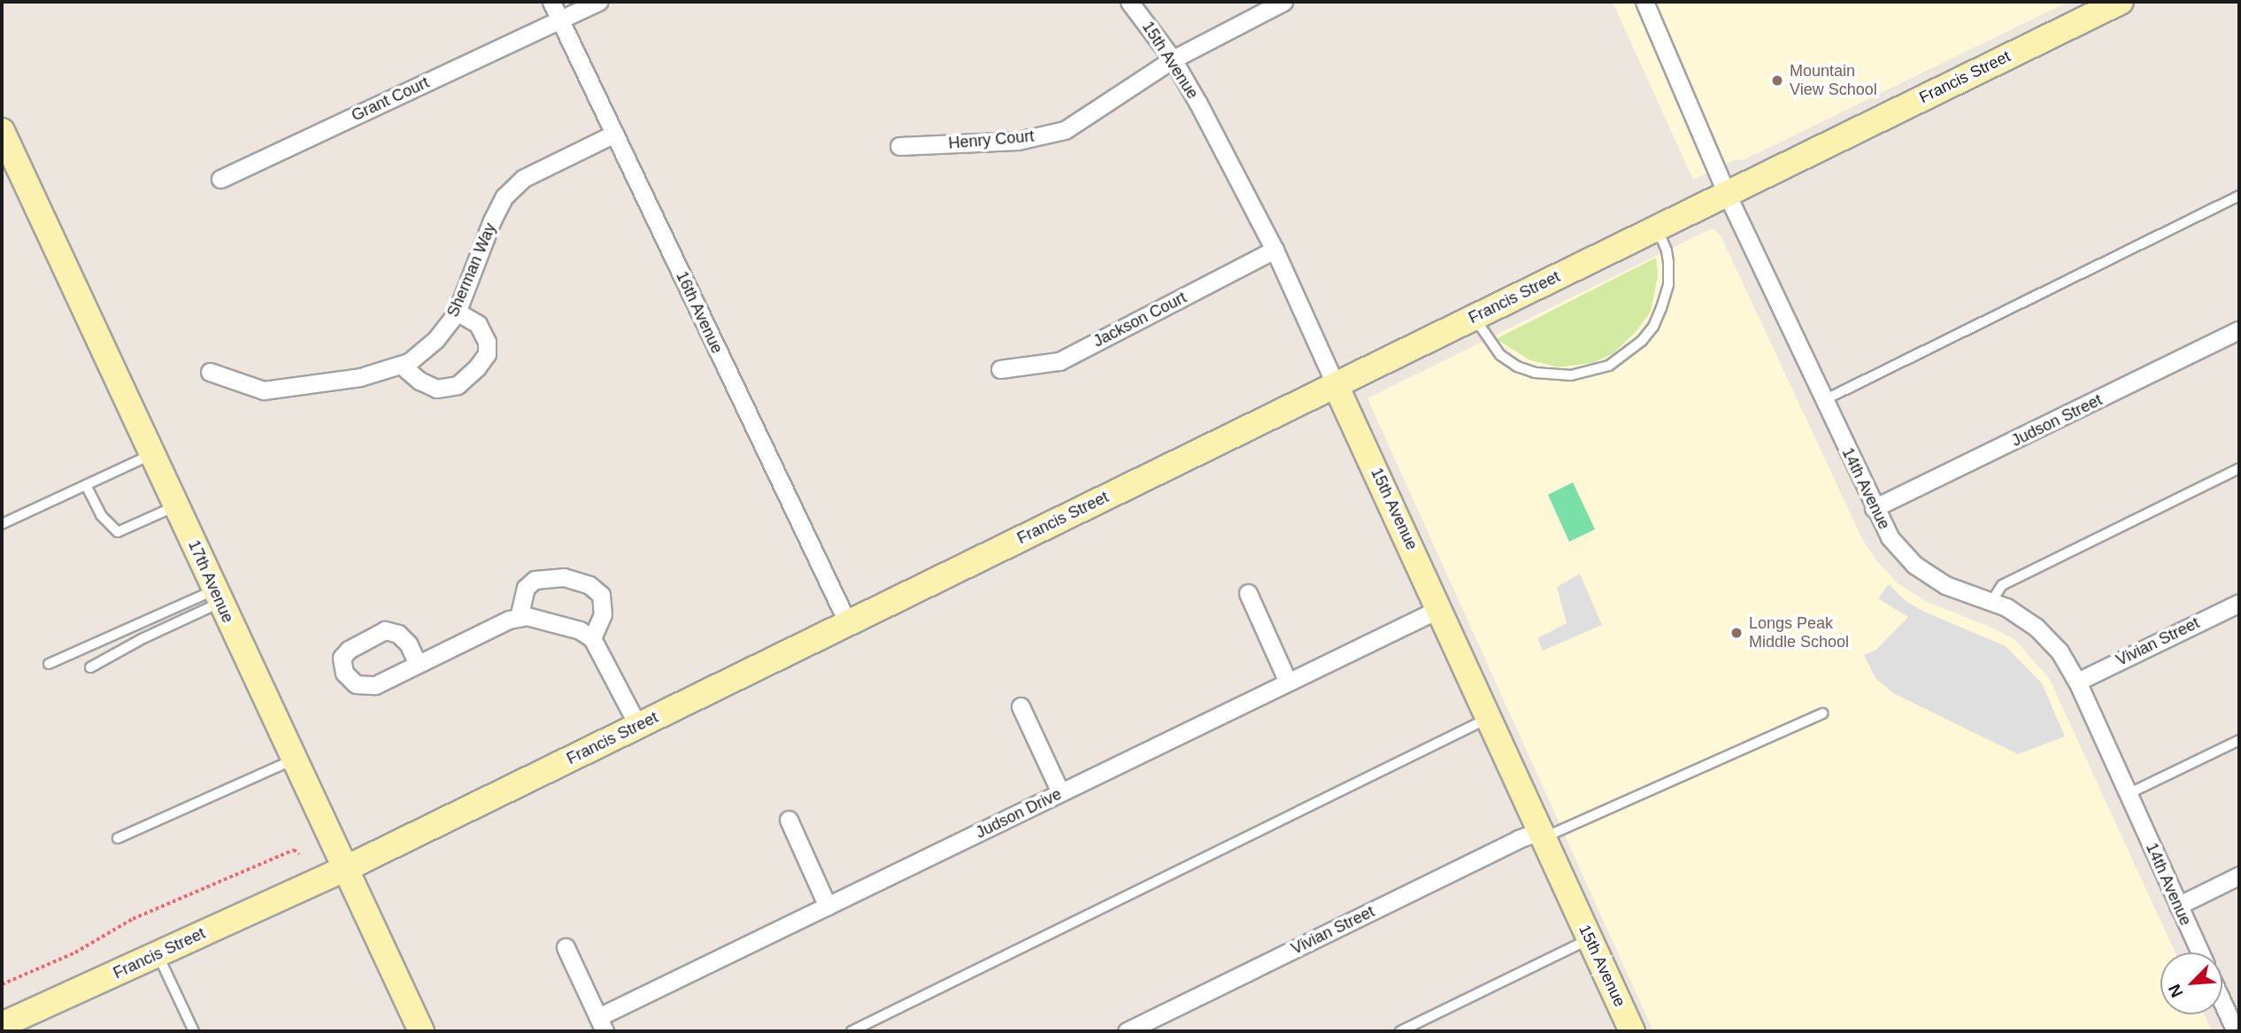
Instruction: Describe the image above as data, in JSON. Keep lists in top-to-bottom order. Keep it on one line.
{"streets":{"street":["15th Avenue","Francis Street","Grant Court","Henry Court","Sherman Way","16th Avenue","Jackson Court","Judson Street","14th Avenue","17th Avenue","Vivian Street","Judson Drive"]},"crossings":[["15th Avenue","Francis Street"],["15th Avenue","Henry Court"],["15th Avenue","Jackson Court"],["15th Avenue","Vivian Street"],["15th Avenue","Judson Drive"],["Francis Street","16th Avenue"],["Francis Street","14th Avenue"],["Francis Street","17th Avenue"],["Grant Court","16th Avenue"],["Sherman Way","16th Avenue"],["Judson Street","14th Avenue"],["14th Avenue","Vivian Street"]],"places":["Mountain View School","Longs Peak Middle School"],"north":"bottom left"}
